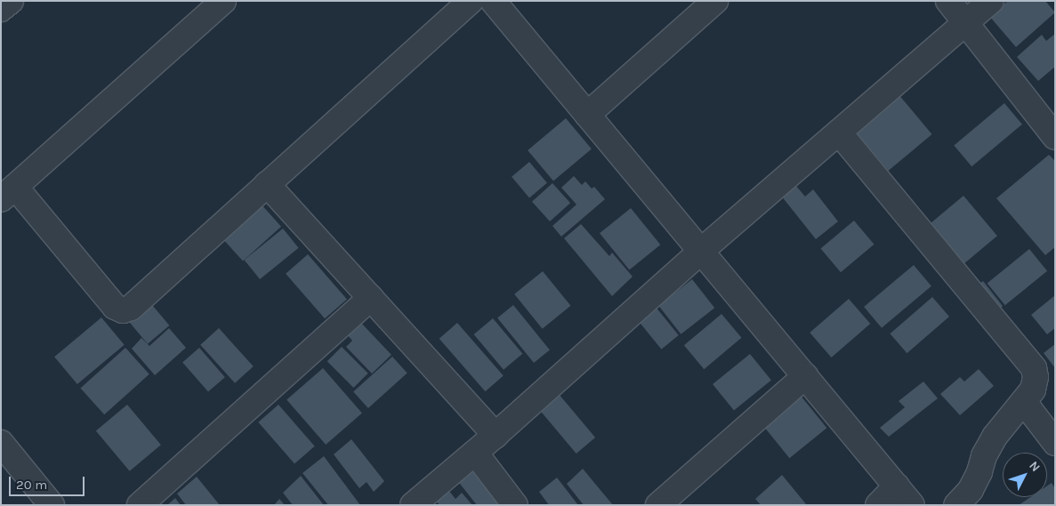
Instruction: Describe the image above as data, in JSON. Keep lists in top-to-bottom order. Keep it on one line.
{"scale_bar":"20 m","north":"top right"}
